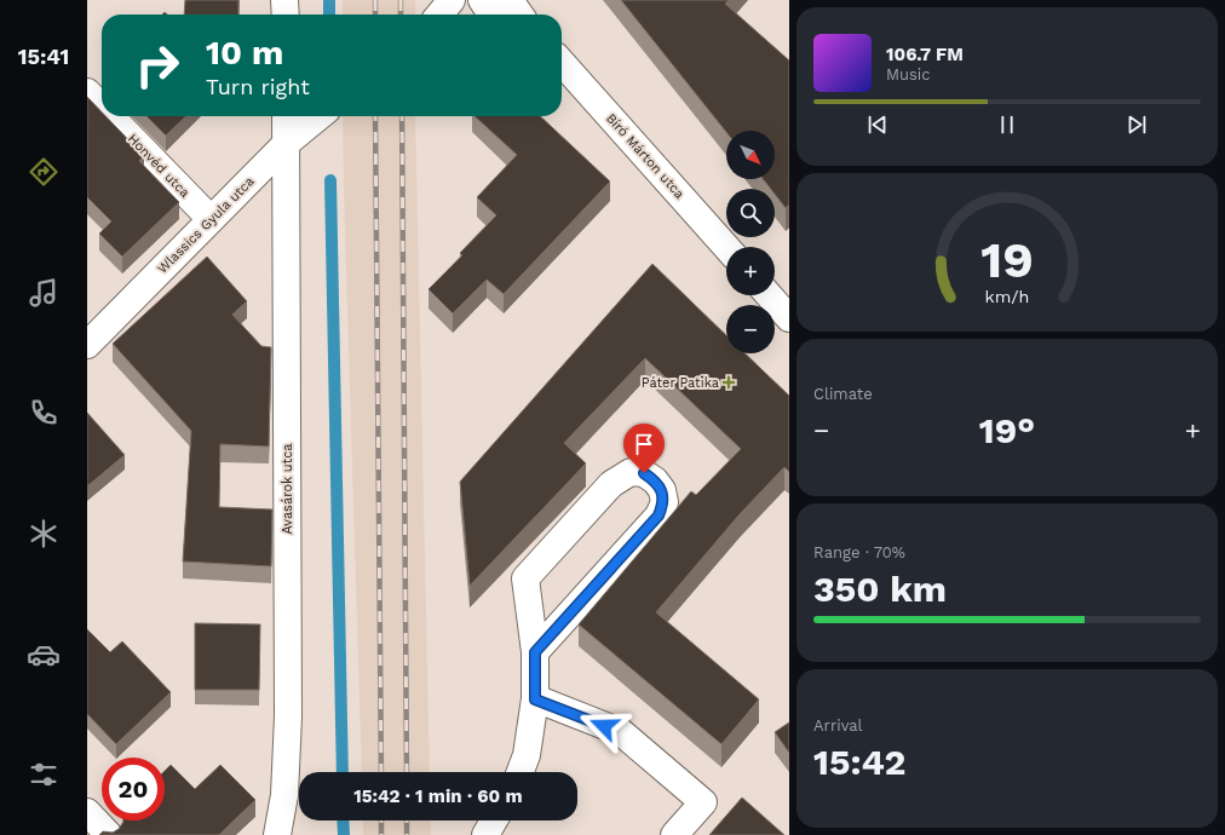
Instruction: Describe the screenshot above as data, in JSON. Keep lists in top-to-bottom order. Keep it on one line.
{"streets":{"street":["Bíró Márton utca","Honvéd utca","Wlassics Gyula utca","Avasárok utca"]},"crossings":[["Honvéd utca","Wlassics Gyula utca"],["Wlassics Gyula utca","Avasárok utca"]],"places":{"health":["Páter Patika"]},"north":"bottom right","page":{"tabs":"15:41","turn":["10 m","Turn right"],"song":["106.7 FM","Music"],"map_buttons":["+","−"],"tile":["Climate",["Range · 70%","350 km"],["Arrival","15:42"]],"heat":["−","19°","+"],"limit":"20","trip":"15:42 · 1 min · 60 m","gauge":["19","km/h"]}}
